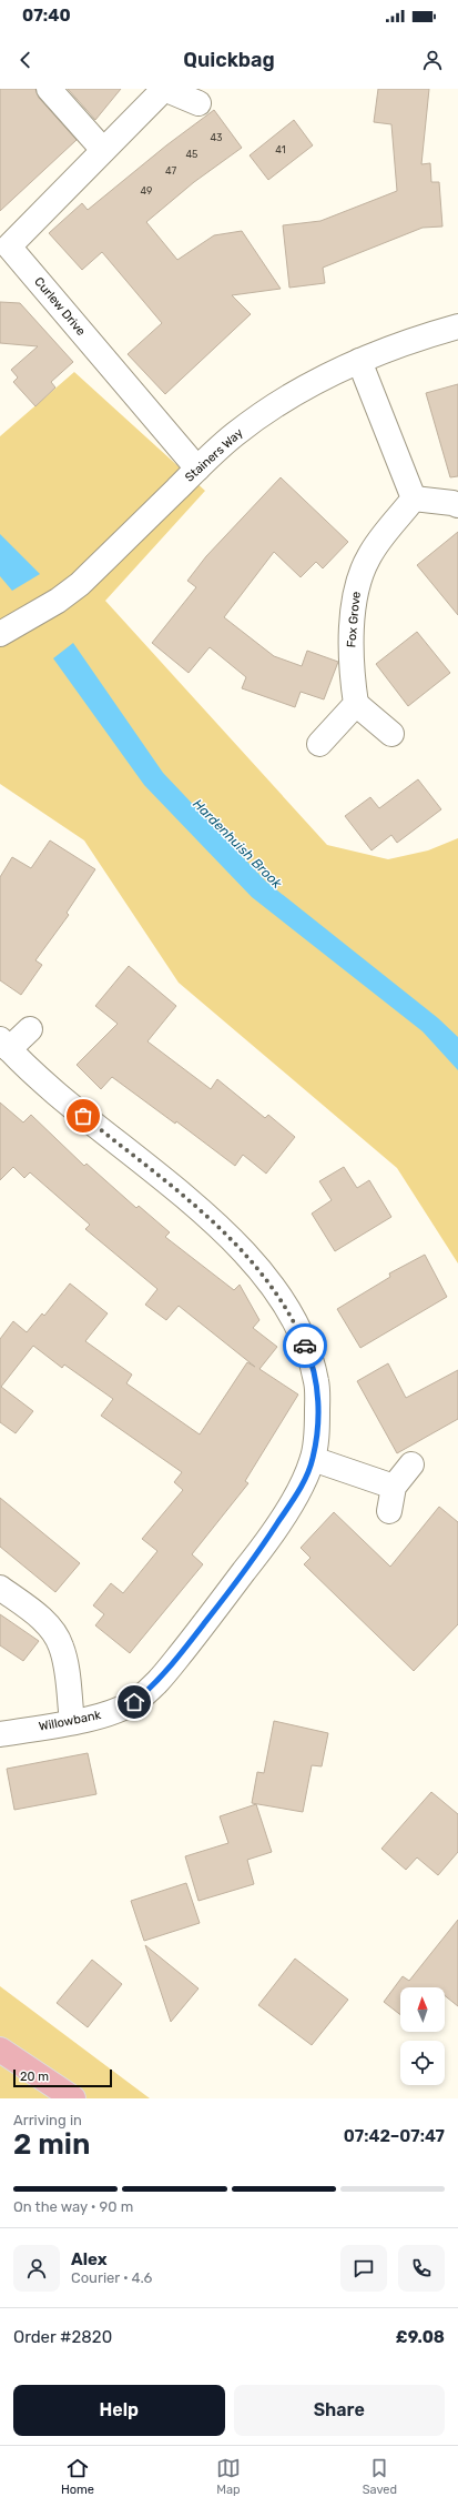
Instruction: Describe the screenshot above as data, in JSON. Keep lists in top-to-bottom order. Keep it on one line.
{"streets":{"street":["Curlew Drive","Stainers Way","Fox Grove","Willowbank"]},"crossings":[["Curlew Drive","Stainers Way"]],"water":["Hardenhuish Brook"],"house_numbers":["43","41","45","47","49"],"scale_bar":"20 m","north":"top","page":{"status":"07:40","header":"Quickbag","scale":"20 m","heading":["2 min","Arriving in","07:42–07:47"],"panel":["Alex","Courier · 4.6","Order #2820","£9.08"],"bar":"On the way · 90 m","buttons":["Help","Share"],"tabs":["Home","Map","Saved"]}}
